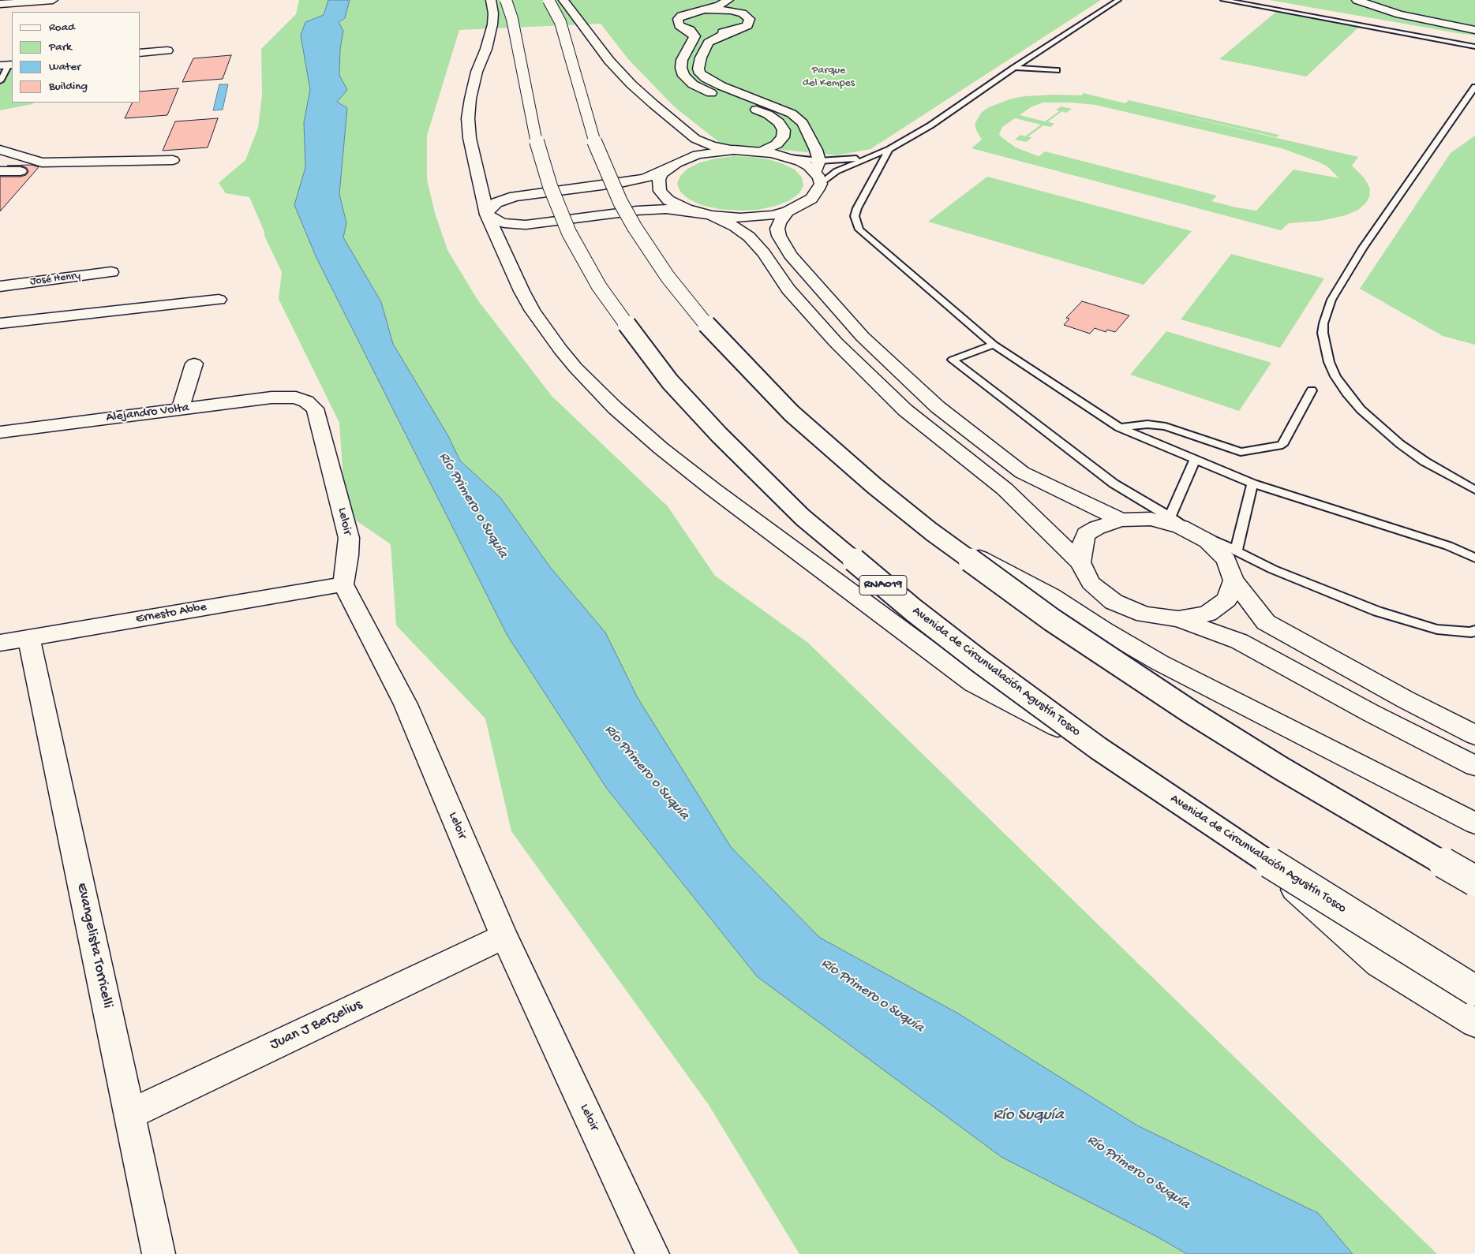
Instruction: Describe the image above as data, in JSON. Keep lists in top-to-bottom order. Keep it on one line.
{"streets":{"main road":["José Henry","Alejandro Volta","Leloir","RNA019","Ernesto Abbe","Avenida de Circunvalación Agustín Tosco","Evangelista Torricelli","Juan J Berzelius"]},"crossings":[["Alejandro Volta","Leloir"],["Leloir","Ernesto Abbe"],["Leloir","Juan J Berzelius"],["Ernesto Abbe","Evangelista Torricelli"],["Evangelista Torricelli","Juan J Berzelius"]],"water":["Río Primero o Suquía","Río Suquía"],"parks":["Parque del Kempes"],"legend":["Road","Park","Water","Building"]}
